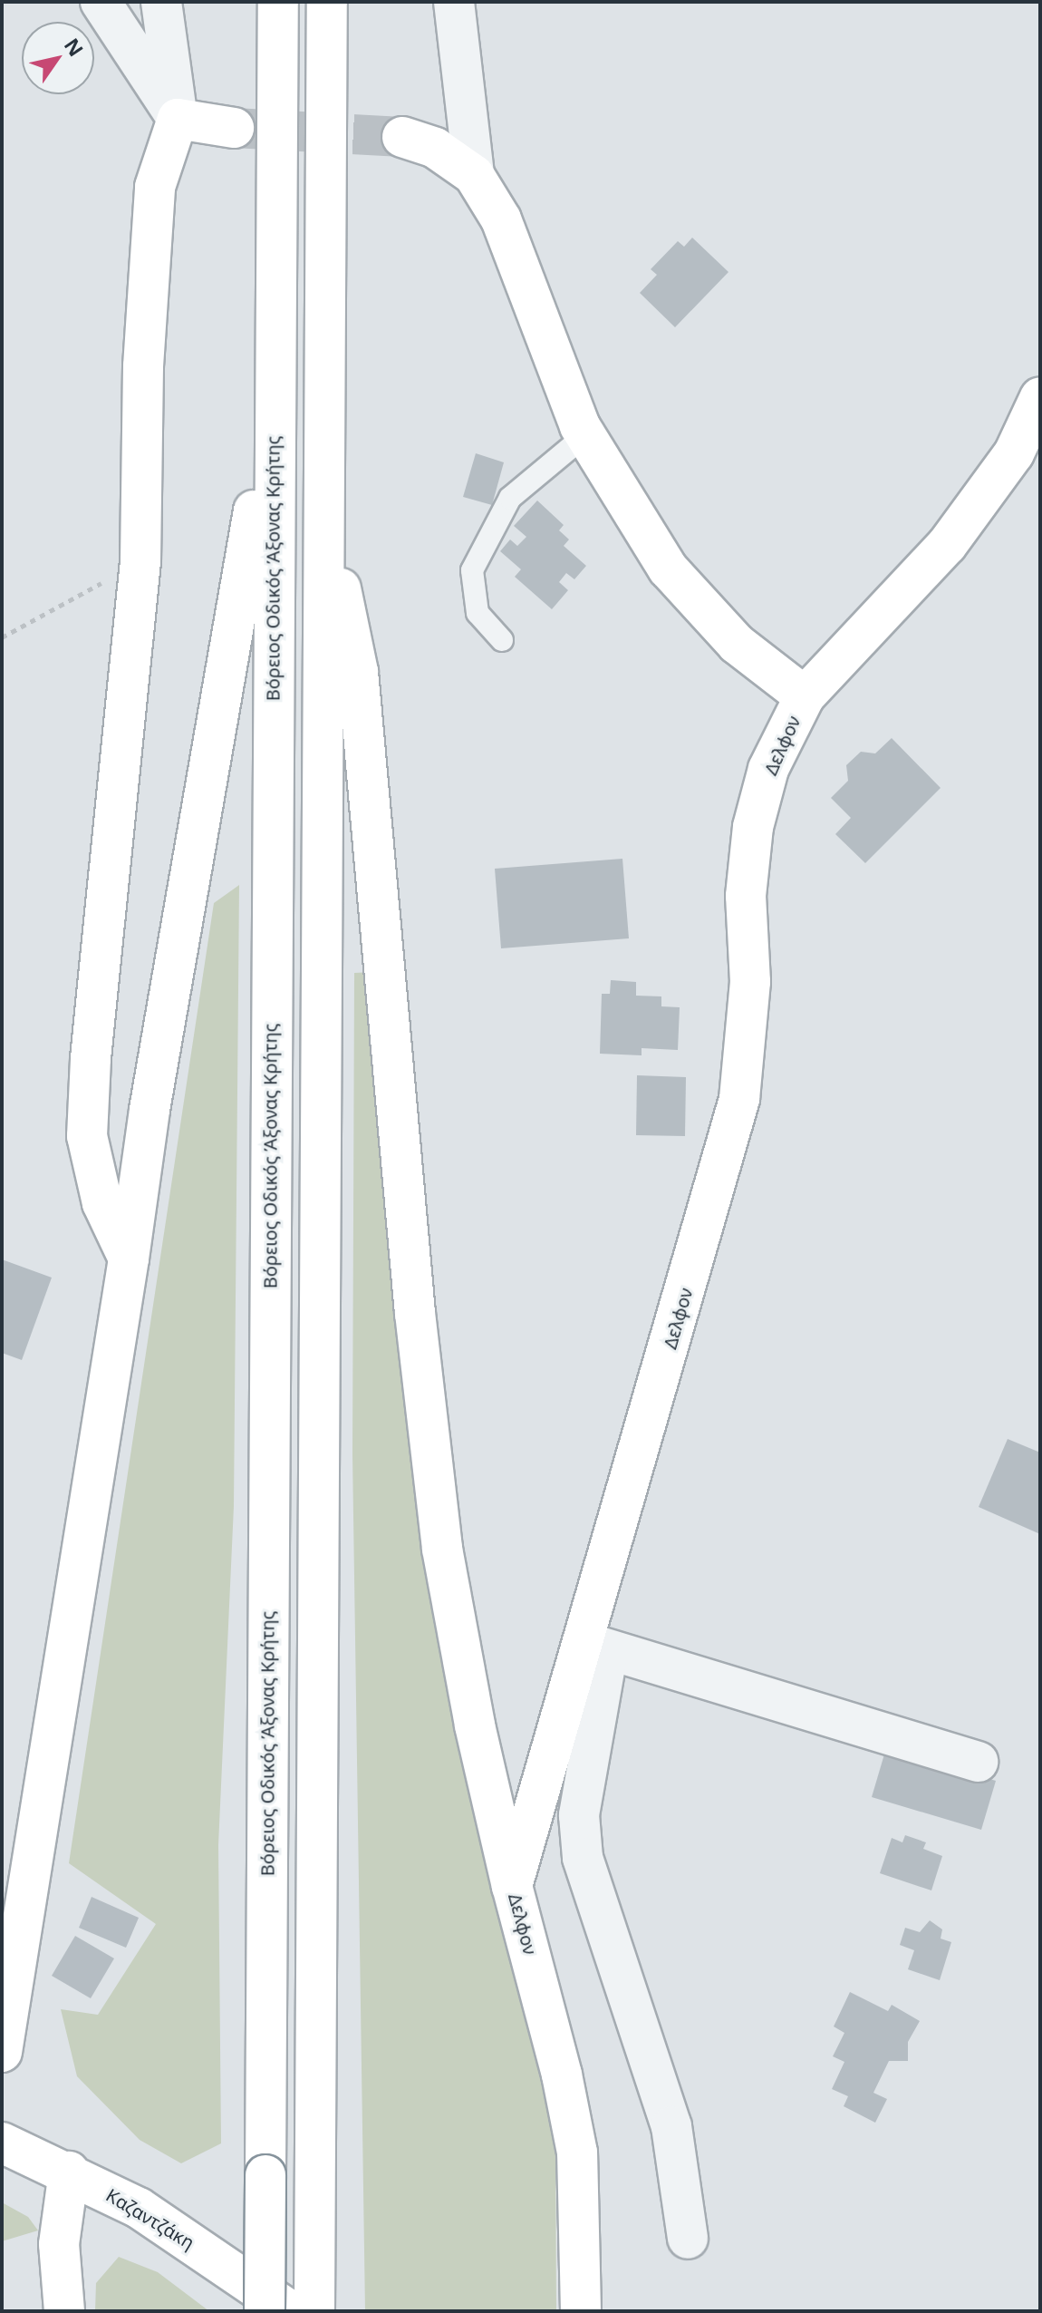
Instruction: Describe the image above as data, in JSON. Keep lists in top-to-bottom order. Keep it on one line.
{"streets":{"main road":["Βόρειος Οδικός Άξονας Κρήτης","Δελφον","Καζαντζάκη"]},"north":"top right"}
